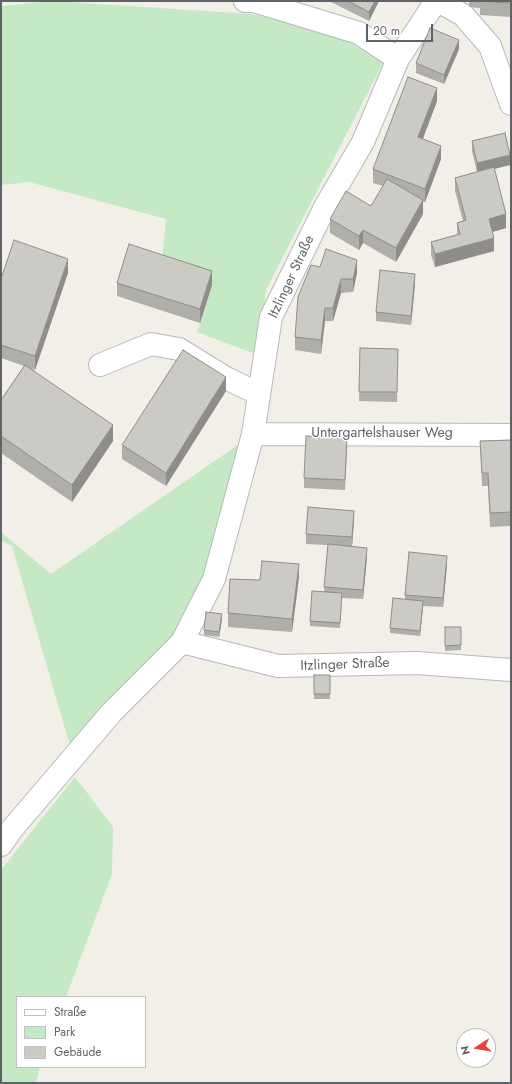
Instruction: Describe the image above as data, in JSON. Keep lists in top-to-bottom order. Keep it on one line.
{"streets":{"street":["Itzlinger Straße","Untergartelshauser Weg"]},"crossings":[["Itzlinger Straße","Untergartelshauser Weg"]],"legend":["Straße","Park","Gebäude"],"scale_bar":"20 m","north":"left"}
